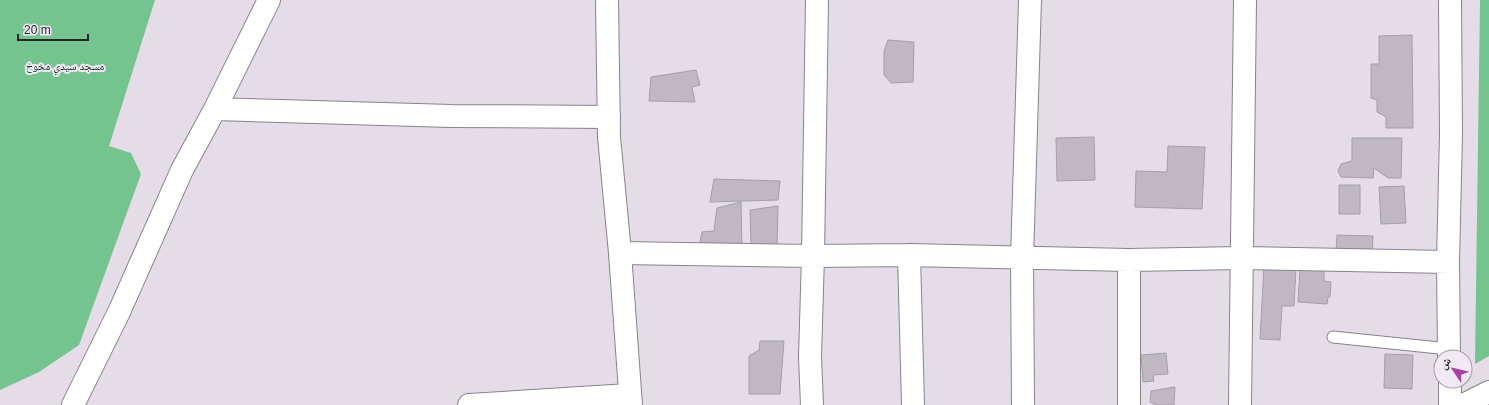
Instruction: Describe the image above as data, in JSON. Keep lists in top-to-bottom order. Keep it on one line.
{"parks":["مسجد سيدي مخوخ"],"scale_bar":"20 m","north":"top left"}
